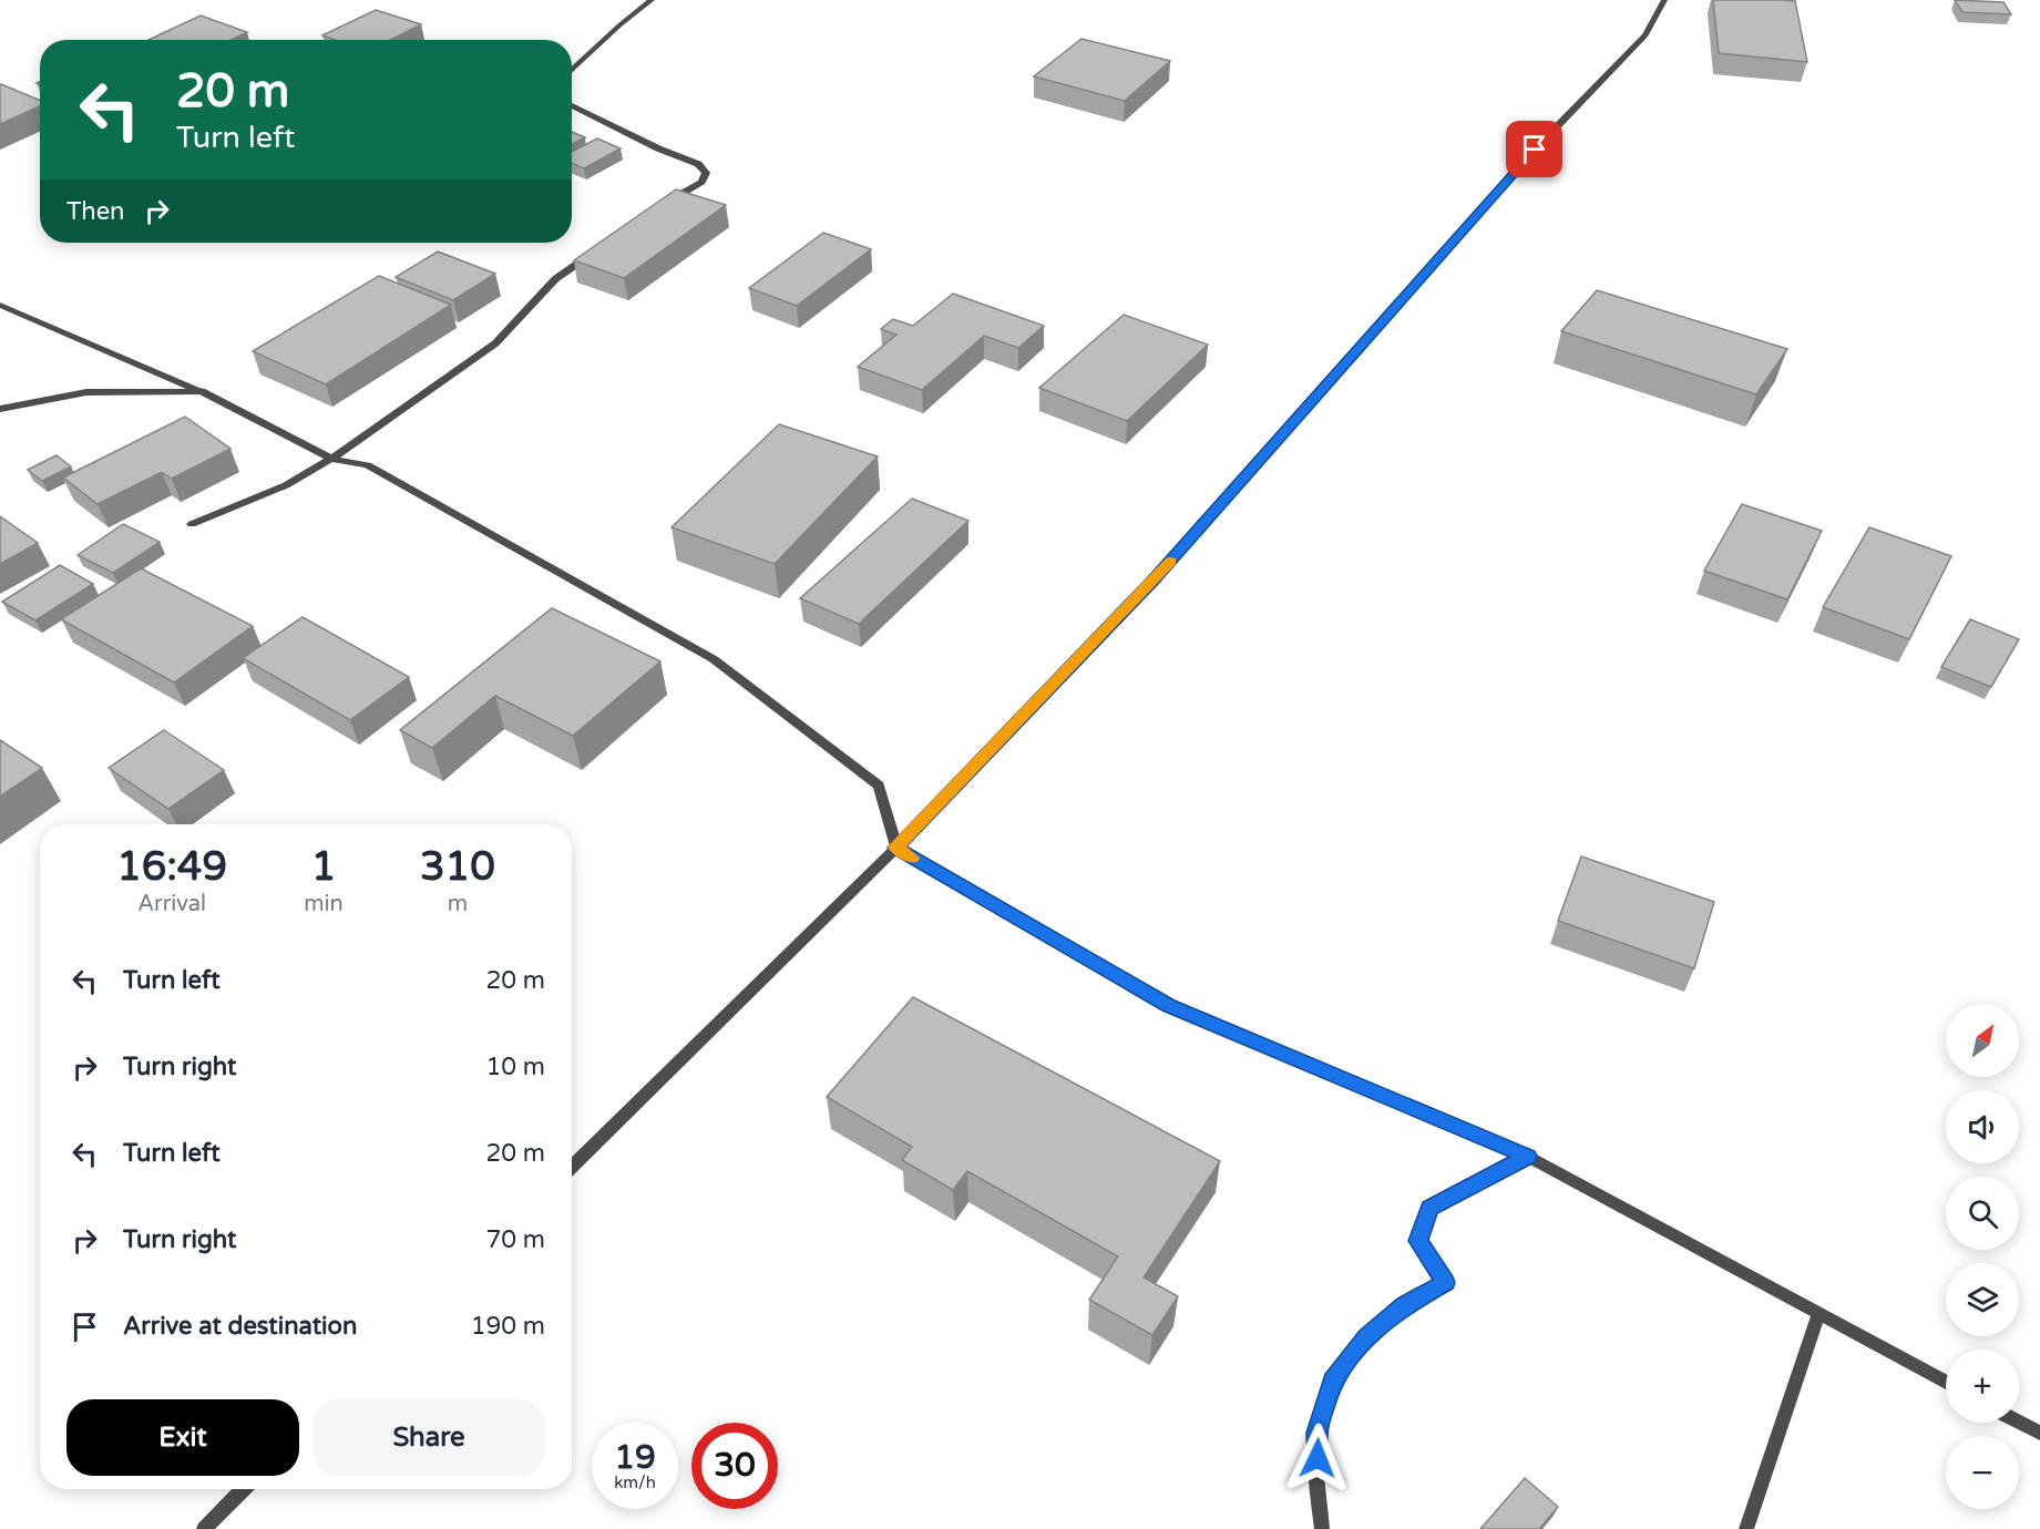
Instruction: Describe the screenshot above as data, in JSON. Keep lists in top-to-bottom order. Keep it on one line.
{"north":"top right","page":{"turn":["20 m","Turn left"],"then":"Then","eta":["16:49","Arrival","1","min","310","m"],"list":[{"name":"Turn left","value":"20 m"},{"name":"Turn right","value":"10 m"},{"name":"Turn left","value":"20 m"},{"name":"Turn right","value":"70 m"},{"name":"Arrive at destination","value":"190 m"}],"map_buttons":["+","−"],"buttons":["Exit","Share"],"speed":"19 km/h","limit":"30"}}
